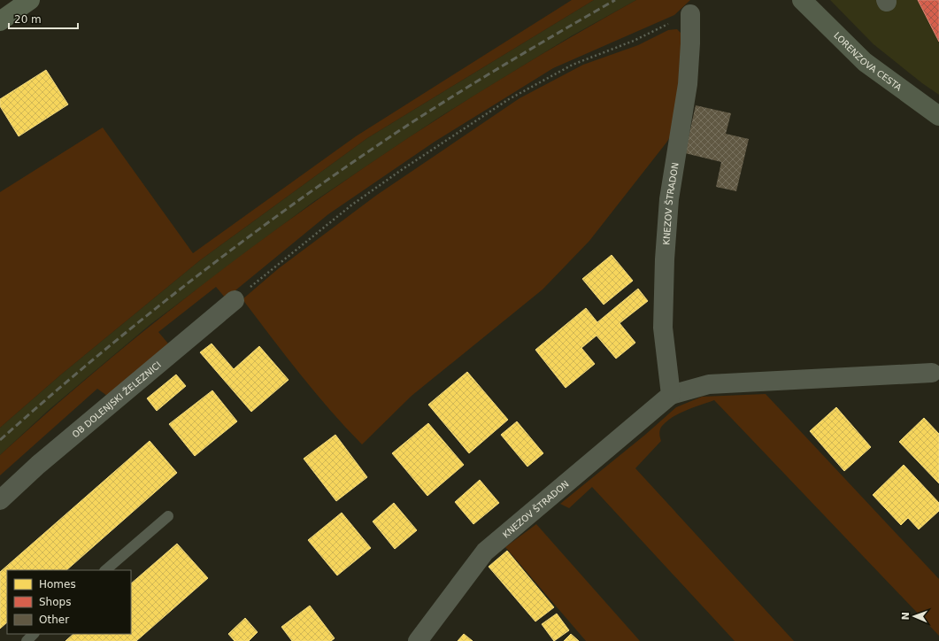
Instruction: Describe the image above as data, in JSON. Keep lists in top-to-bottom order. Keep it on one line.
{"streets":{"street":["LORENZOVA CESTA","KNEZOV ŠTRADON","OB DOLENJSKI ŽELEZNICI"]},"legend":["Homes","Shops","Other"],"scale_bar":"20 m","north":"left"}
